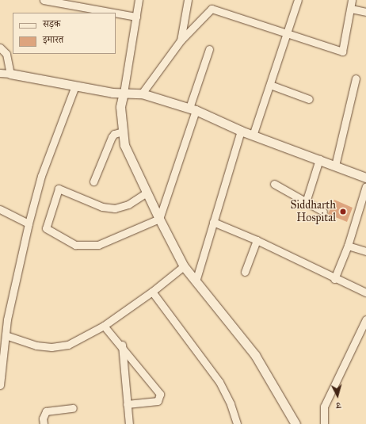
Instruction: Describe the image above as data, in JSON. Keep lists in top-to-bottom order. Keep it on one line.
{"places":["Siddharth Hospital"],"legend":["सड़क","इमारत"],"north":"bottom"}
